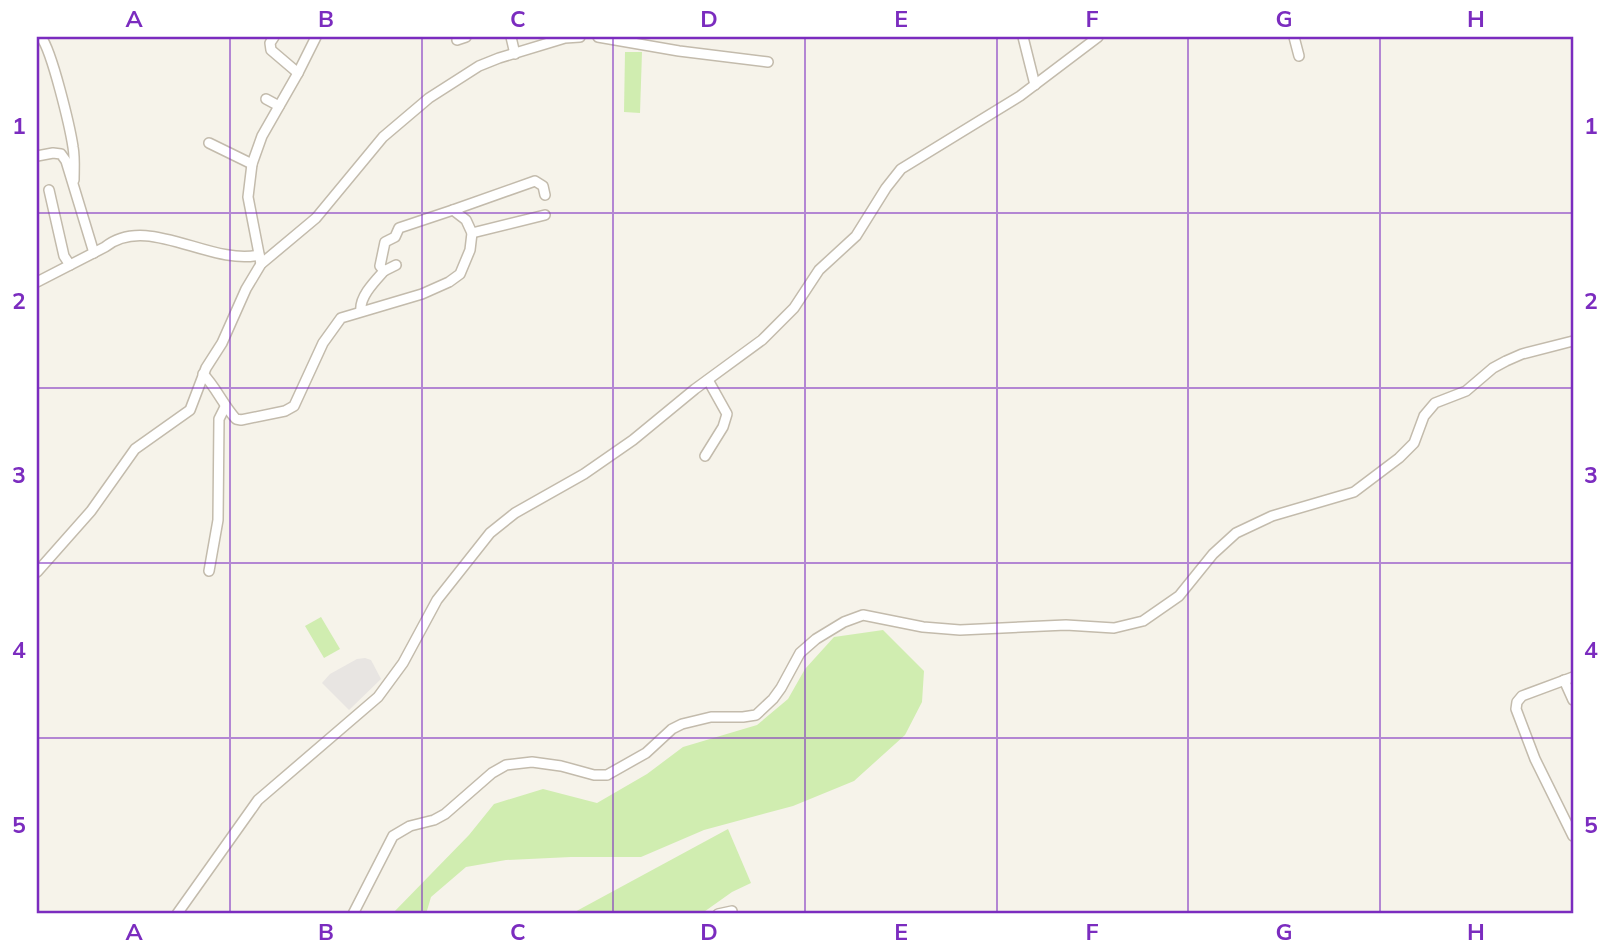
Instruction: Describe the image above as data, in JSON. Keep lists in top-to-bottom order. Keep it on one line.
{"grid":{"columns":["A","B","C","D","E","F","G","H"],"rows":["1","2","3","4","5"]}}
